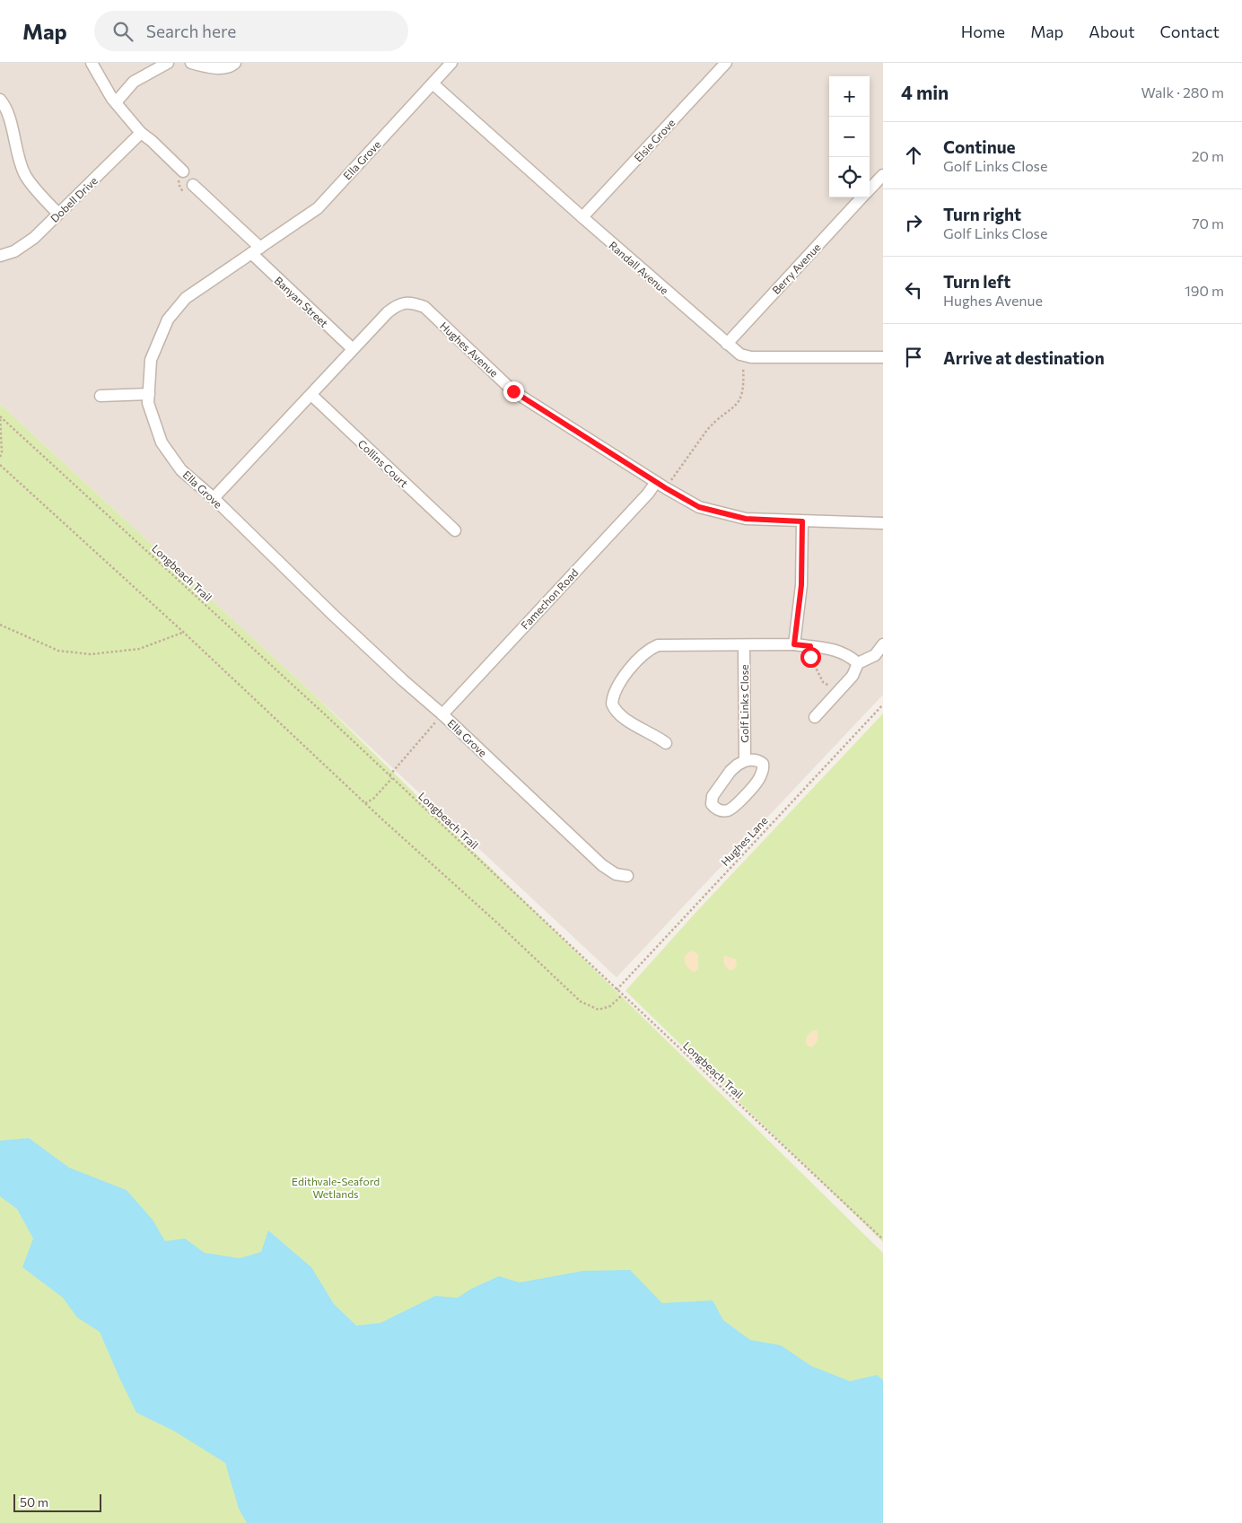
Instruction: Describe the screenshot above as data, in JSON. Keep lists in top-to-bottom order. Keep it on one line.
{"streets":{"street":["Elsie Grove","Ella Grove","Dobell Drive","Randall Avenue","Berry Avenue","Banyan Street","Hughes Avenue","Collins Court","Famechon Road","Golf Links Close"],"path":["Longbeach Trail","Hughes Lane"]},"crossings":[["Elsie Grove","Randall Avenue"],["Ella Grove","Randall Avenue"],["Ella Grove","Banyan Street"],["Ella Grove","Hughes Avenue"],["Ella Grove","Famechon Road"],["Randall Avenue","Berry Avenue"],["Banyan Street","Hughes Avenue"],["Hughes Avenue","Collins Court"],["Hughes Avenue","Famechon Road"],["Longbeach Trail","Hughes Lane"]],"parks":["Edithvale-Seaford Wetlands"],"scale_bar":"50 m","page":{"header":"Map","search":"Search here","nav":["Home","Map","About","Contact"],"heading":["4 min","Walk · 280 m"],"map_buttons":["+","−"],"list":[["Continue","Golf Links Close","20 m"],["Turn right","Golf Links Close","70 m"],["Turn left","Hughes Avenue","190 m"],"Arrive at destination"],"scale":"50 m"}}
